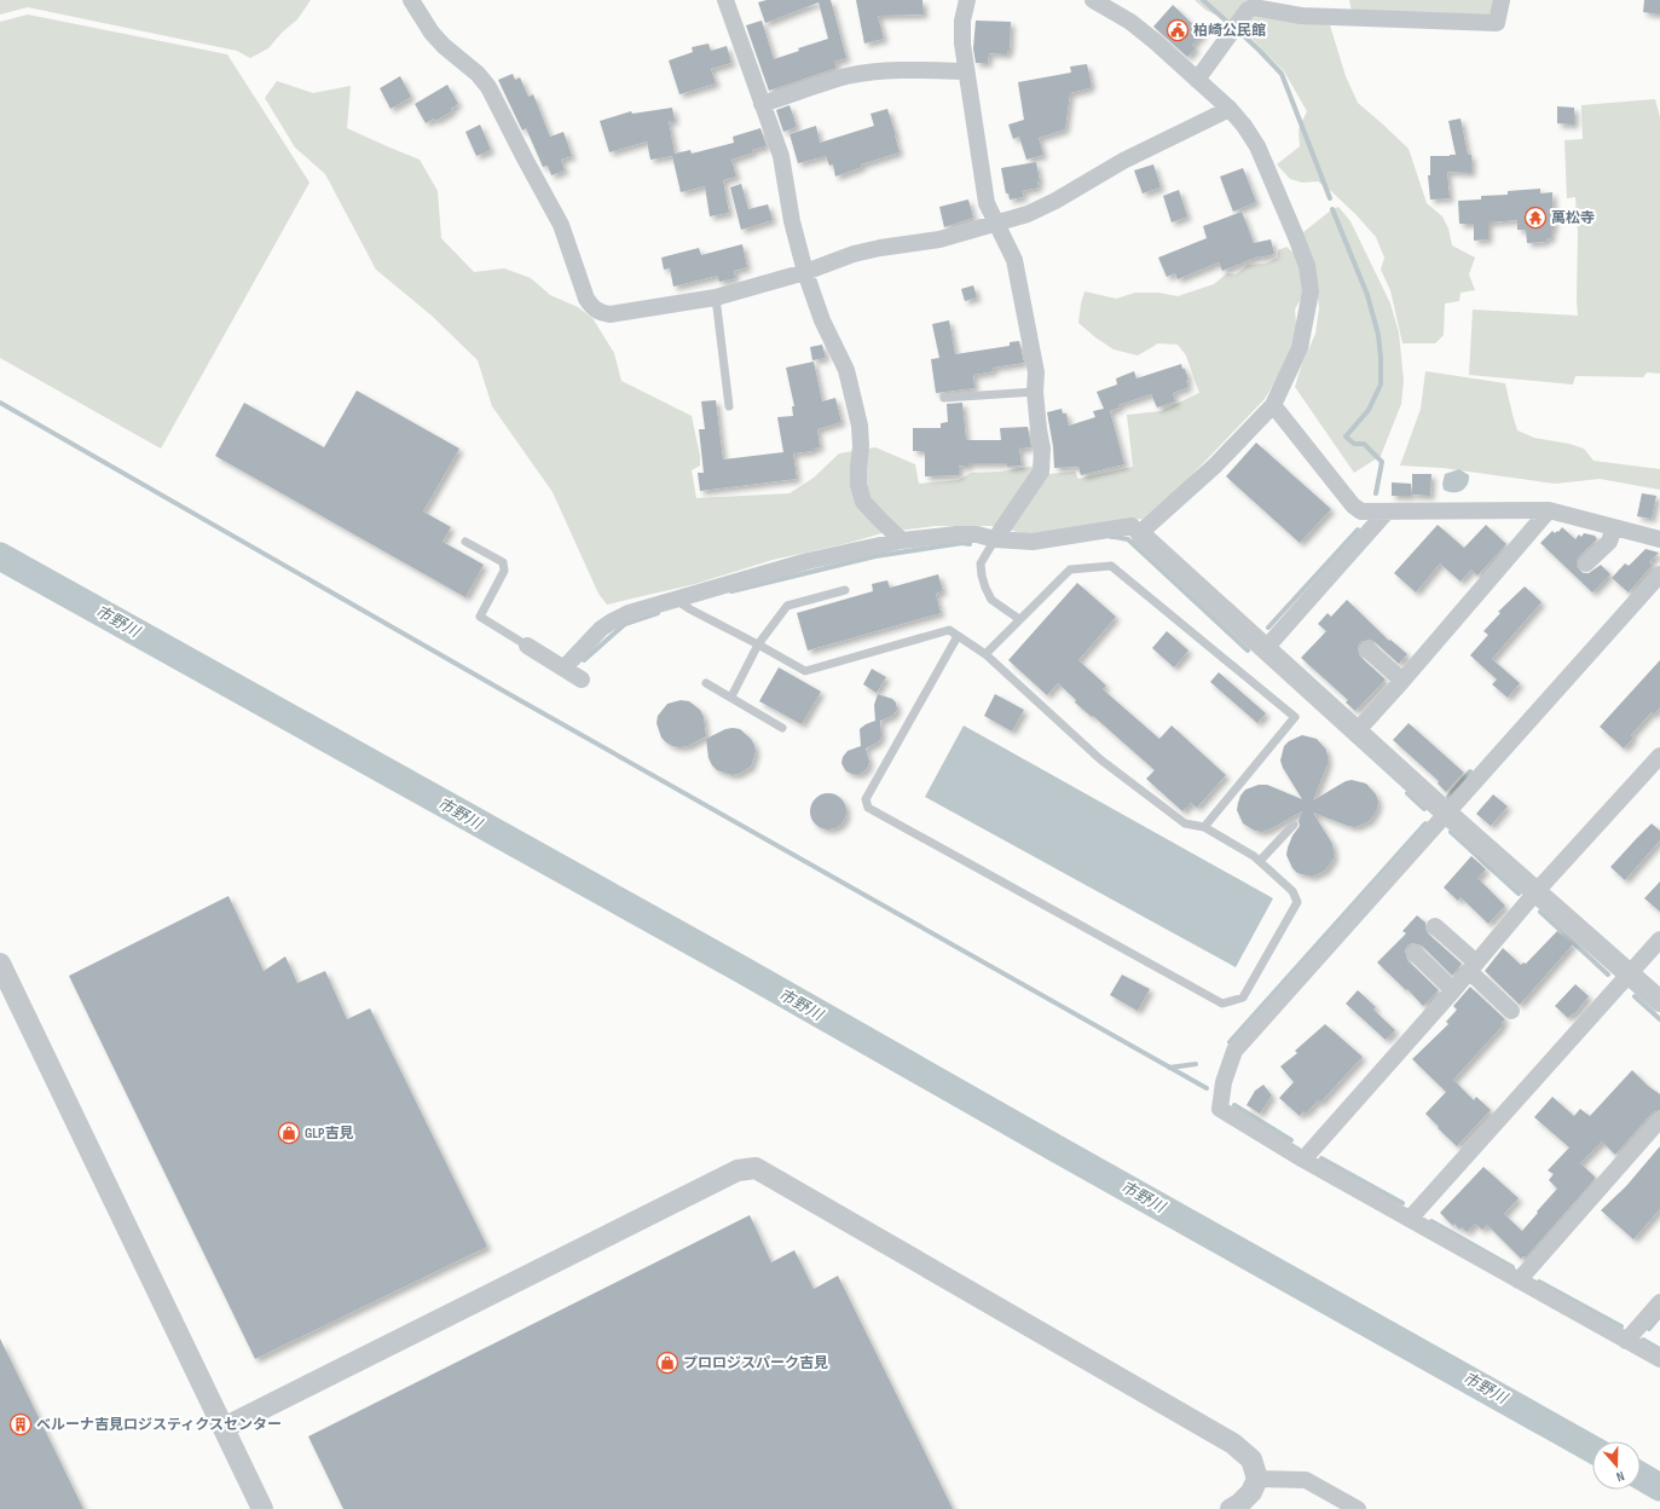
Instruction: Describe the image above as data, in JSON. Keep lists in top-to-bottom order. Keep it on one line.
{"water":["市野川"],"places":{"public building":["柏崎公民館"],"temple":["萬松寺"],"shop":["GLP吉見","プロロジスパーク吉見"],"building":["ベルーナ吉見ロジスティクスセンター"]},"north":"bottom"}
